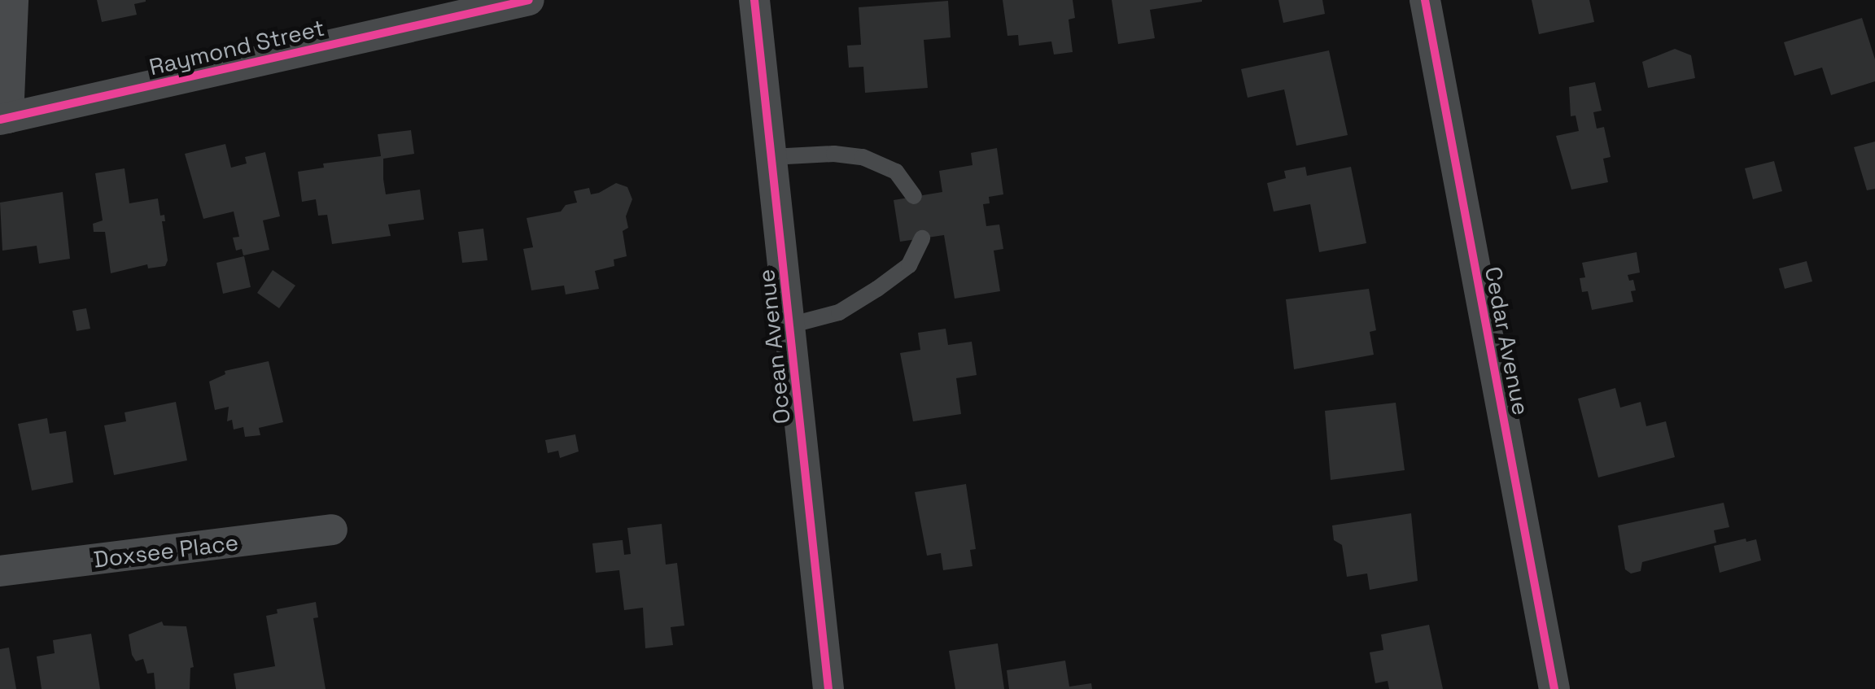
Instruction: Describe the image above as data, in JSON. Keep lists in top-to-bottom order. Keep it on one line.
{"streets":{"street":["Raymond Street","Cedar Avenue","Ocean Avenue","Doxsee Place"]}}
